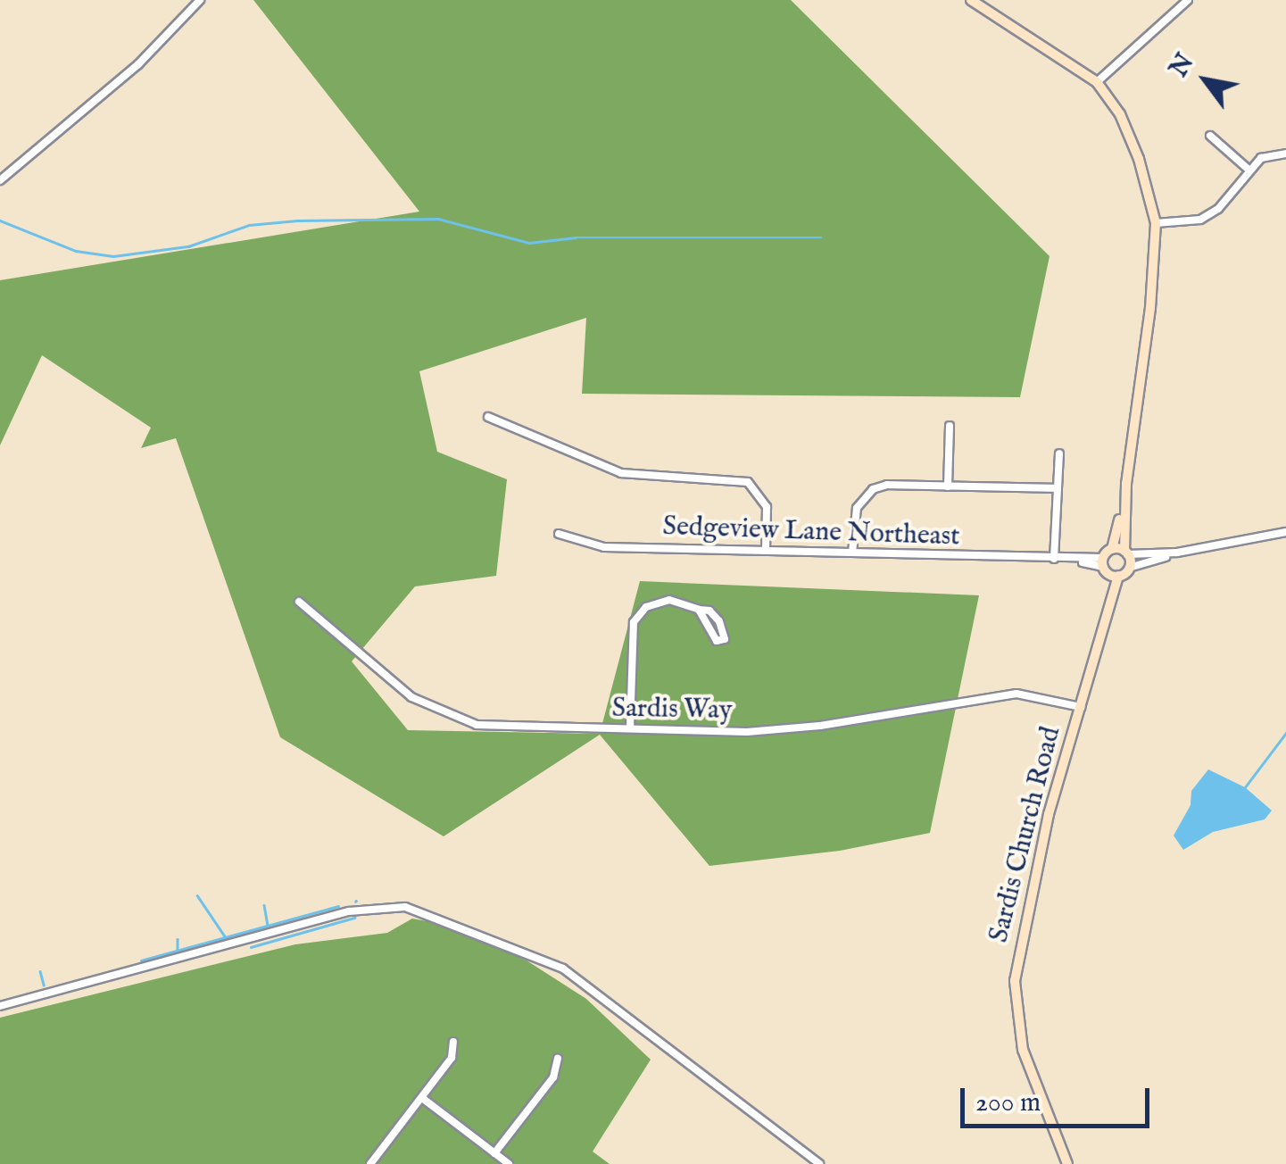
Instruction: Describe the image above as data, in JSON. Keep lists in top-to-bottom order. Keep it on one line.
{"streets":{"street":["Sedgeview Lane Northeast","Sardis Way","Sardis Church Road"]},"crossings":[["Sedgeview Lane Northeast","Sardis Church Road"],["Sardis Way","Sardis Church Road"]],"scale_bar":"200 m","north":"top left"}
